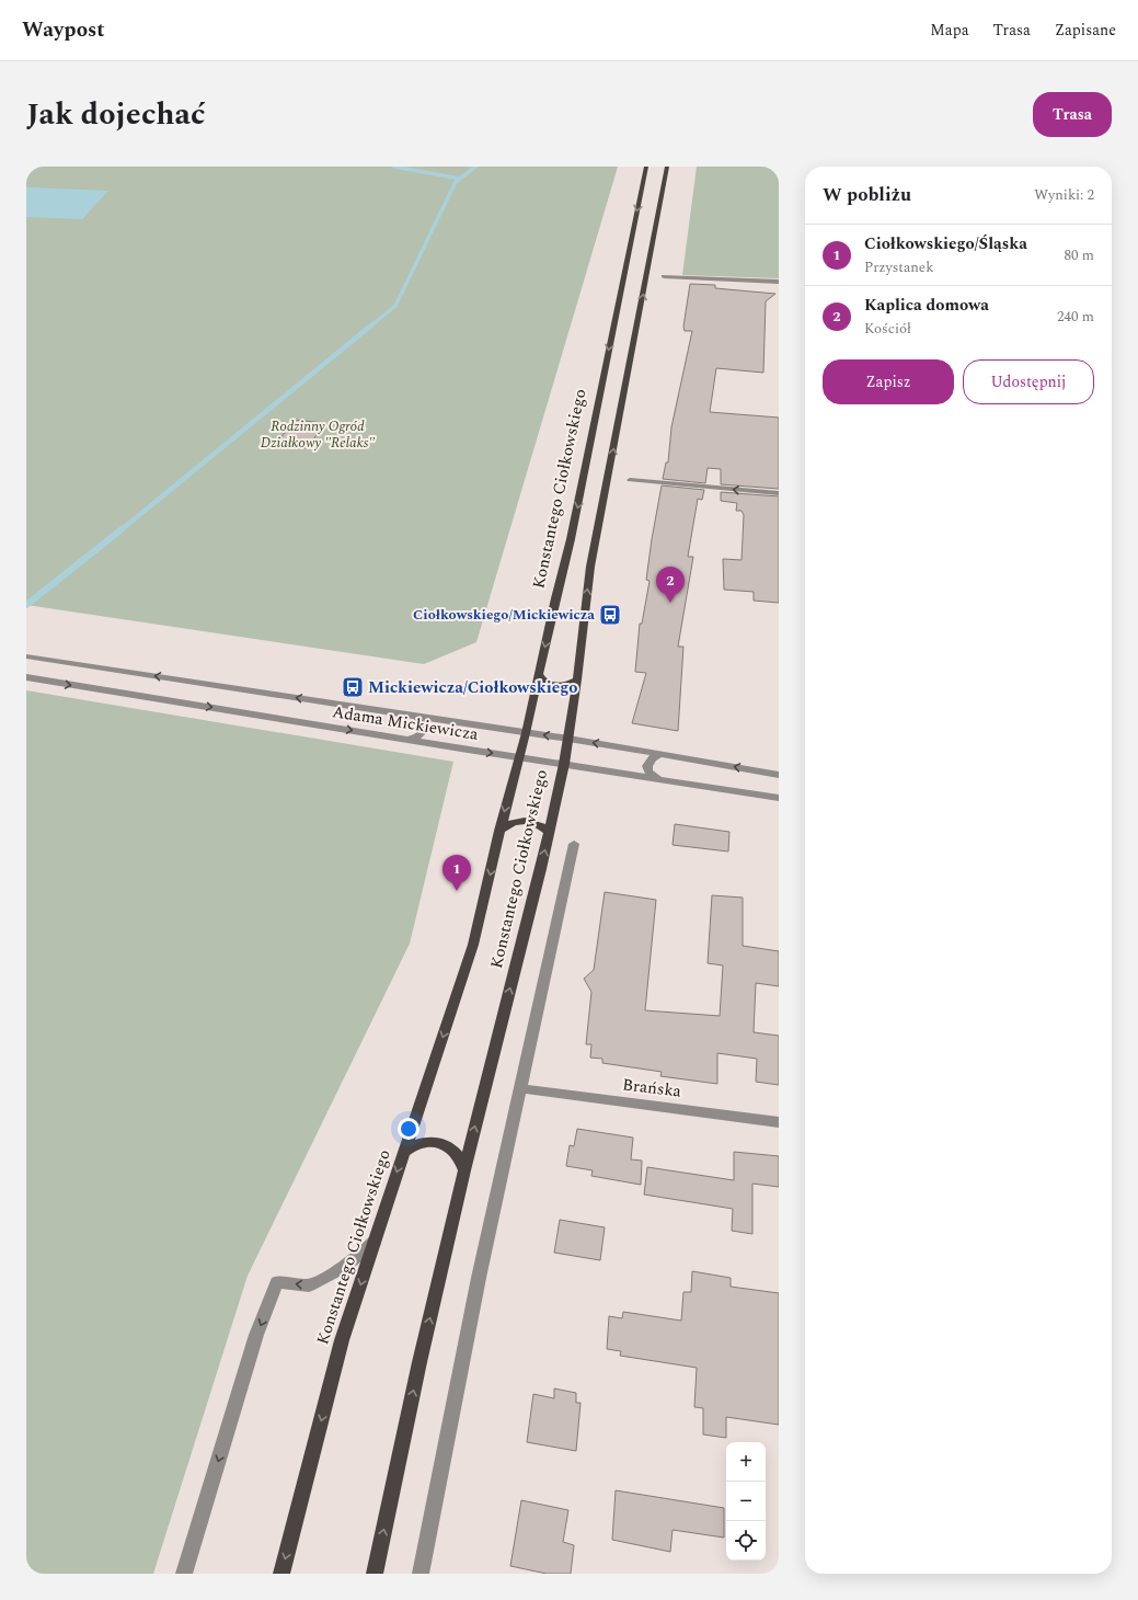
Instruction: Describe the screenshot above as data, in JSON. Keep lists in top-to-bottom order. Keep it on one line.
{"streets":{"main road":["Konstantego Ciołkowskiego"],"street":["Adama Mickiewicza","Brańska"]},"crossings":[["Konstantego Ciołkowskiego","Adama Mickiewicza"]],"parks":["Rodzinny Ogród Działkowy \"Relaks\""],"places":{"bus stop":["Ciołkowskiego/Mickiewicza","Mickiewicza/Ciołkowskiego"]},"page":{"header":"Waypost","nav":["Mapa","Trasa","Zapisane"],"title":"Jak dojechać","buttons":["Trasa",["Zapisz","Udostępnij"]],"heading":["W pobliżu","Wyniki: 2"],"list":[{"mark":"1","name":"Ciołkowskiego/Śląska","note":"Przystanek","value":"80 m"},{"mark":"2","name":"Kaplica domowa","note":"Kościół","value":"240 m"}],"pins":["2","1"],"map_buttons":["+","−"]}}
